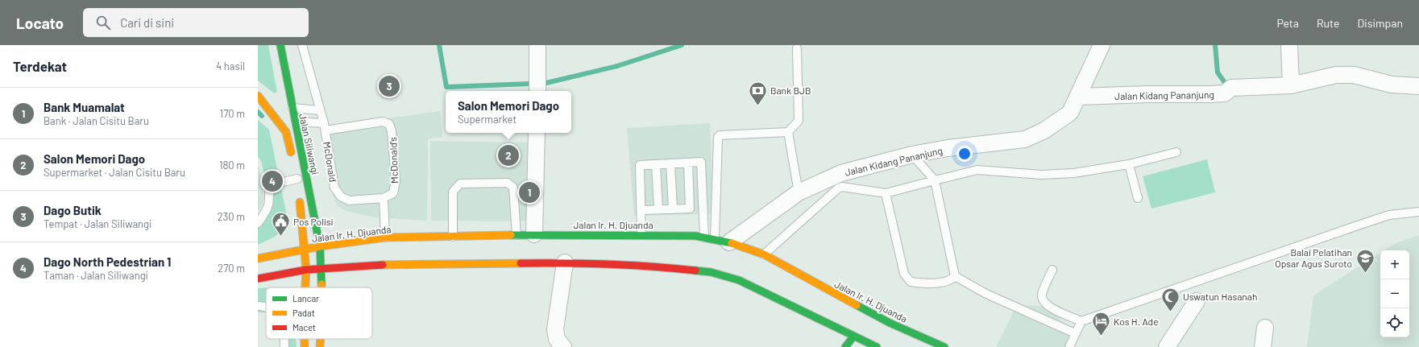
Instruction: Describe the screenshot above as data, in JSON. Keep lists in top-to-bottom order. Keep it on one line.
{"streets":{"main road":["Jalan Siliwangi","Jalan Ir. H. Djuanda"],"street":["Jalan Kidang Pananjung"],"lane":["McDonald's","McDonald"]},"crossings":[["Jalan Kidang Pananjung","Jalan Ir. H. Djuanda"],["Jalan Siliwangi","Jalan Ir. H. Djuanda"],["McDonald's","McDonald"]],"places":{"bank":["Bank BJB"],"public building":["Pos Polisi"],"school or university":["Balai Pelatihan Opsar Agus Suroto"],"mosque":["Uswatun Hasanah"],"hotel":["Kos H. Ade"]},"legend":["Lancar","Padat","Macet"],"page":{"header":"Locato","search":"Cari di sini","nav":["Peta","Rute","Disimpan"],"heading":["Terdekat","4 hasil"],"pins":["3","2","4","1"],"list":[{"mark":"1","name":"Bank Muamalat","note":"Bank · Jalan Cisitu Baru","value":"170 m"},{"mark":"2","name":"Salon Memori Dago","note":"Supermarket · Jalan Cisitu Baru","value":"180 m"},{"mark":"3","name":"Dago Butik","note":"Tempat · Jalan Siliwangi","value":"230 m"},{"mark":"4","name":"Dago North Pedestrian 1","note":"Taman · Jalan Siliwangi","value":"270 m"}],"popup":["Salon Memori Dago","Supermarket"],"map_buttons":["+","−"]}}
